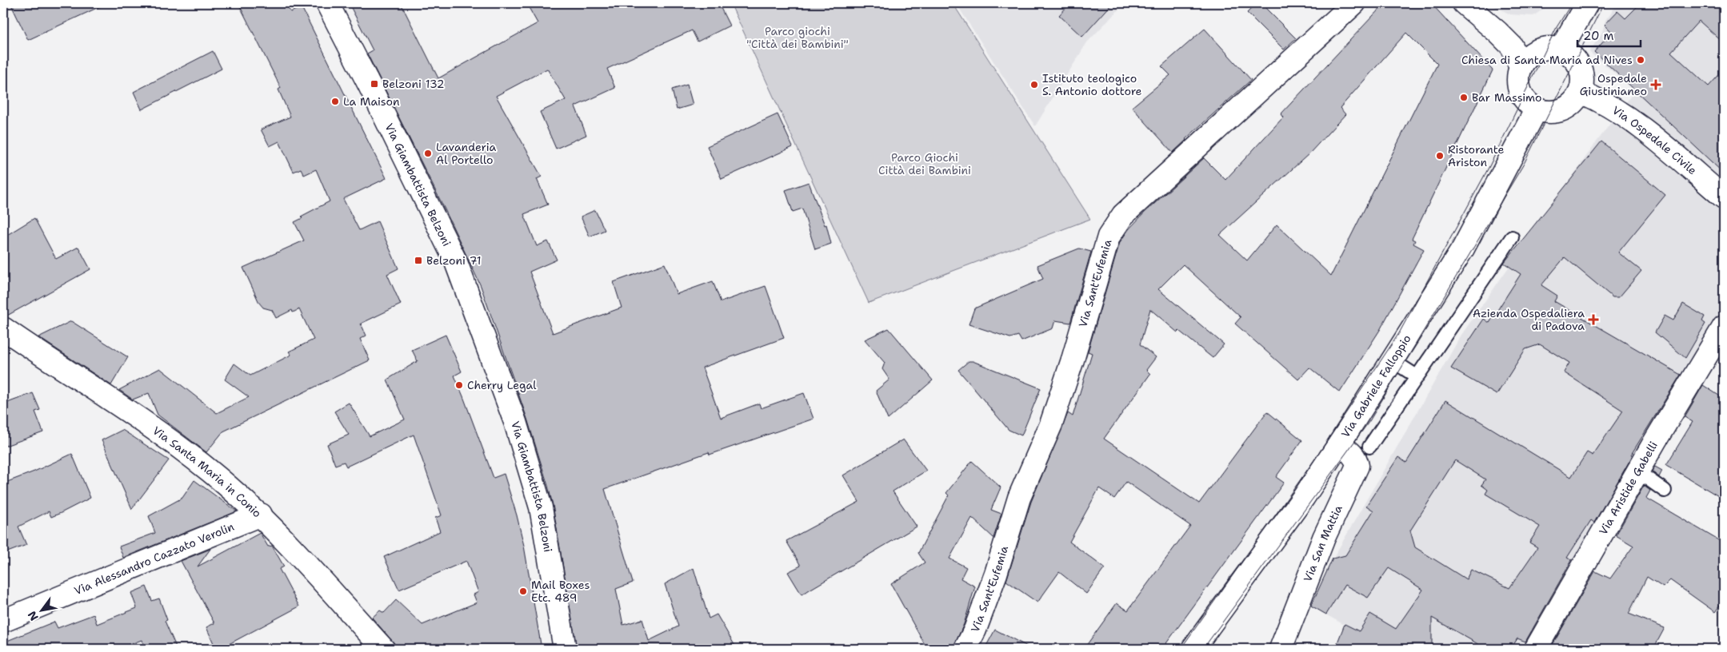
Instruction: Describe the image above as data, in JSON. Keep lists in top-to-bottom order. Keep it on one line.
{"streets":{"street":["Via Ospedale Civile","Via Giambattista Belzoni","Via Sant'Eufemia","Via Gabriele Falloppio","Via Santa Maria in Conio","Via Aristide Gabelli","Via San Mattia","Via Alessandro Cazzato Verolin"]},"crossings":[["Via Ospedale Civile","Via Gabriele Falloppio"],["Via Gabriele Falloppio","Via San Mattia"],["Via Santa Maria in Conio","Via Alessandro Cazzato Verolin"]],"parks":["Parco giochi \"Città dei Bambini\"","Parco Giochi Città dei Bambini"],"places":{"other":["Chiesa di Santa Maria ad Nives","Istituto teologico S. Antonio dottore","Bar Massimo","La Maison","Lavanderia Al Portello","Ristorante Ariston","Cherry Legal","Mail Boxes Etc. 489"],"transit":["Belzoni 132","Belzoni 71"],"health":["Ospedale Giustinianeo","Azienda Ospedaliera di Padova"]},"scale_bar":"20 m","north":"bottom left"}
